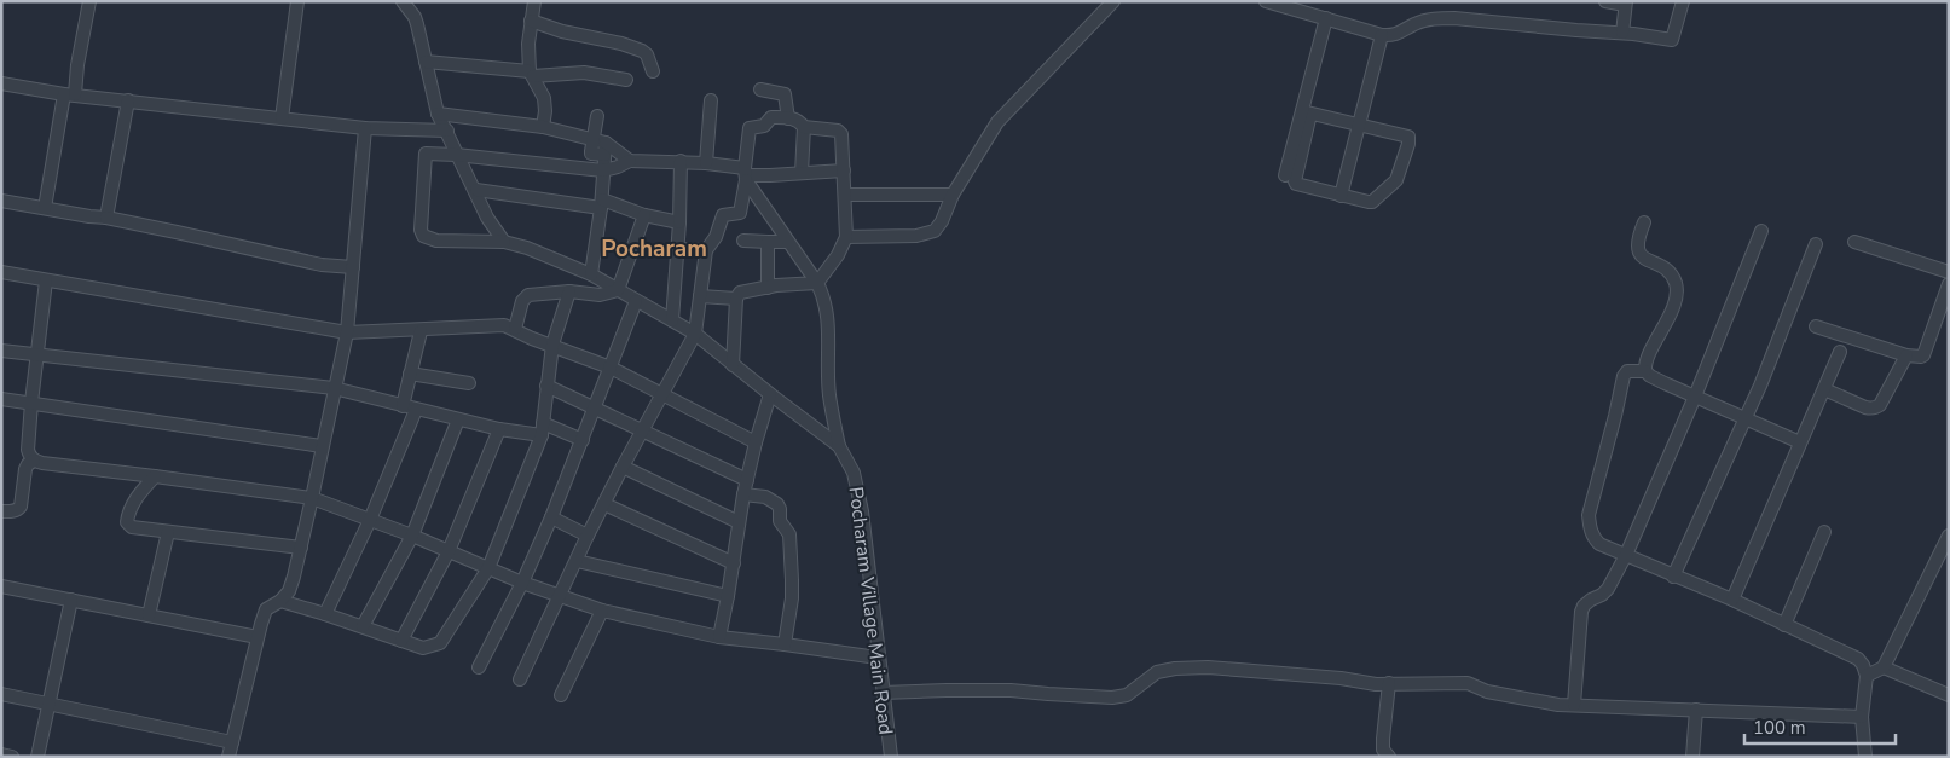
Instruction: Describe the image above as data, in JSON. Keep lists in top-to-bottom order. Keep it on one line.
{"streets":{"street":["Pocharam Village Main Road"]},"districts":["Pocharam"],"scale_bar":"100 m"}
